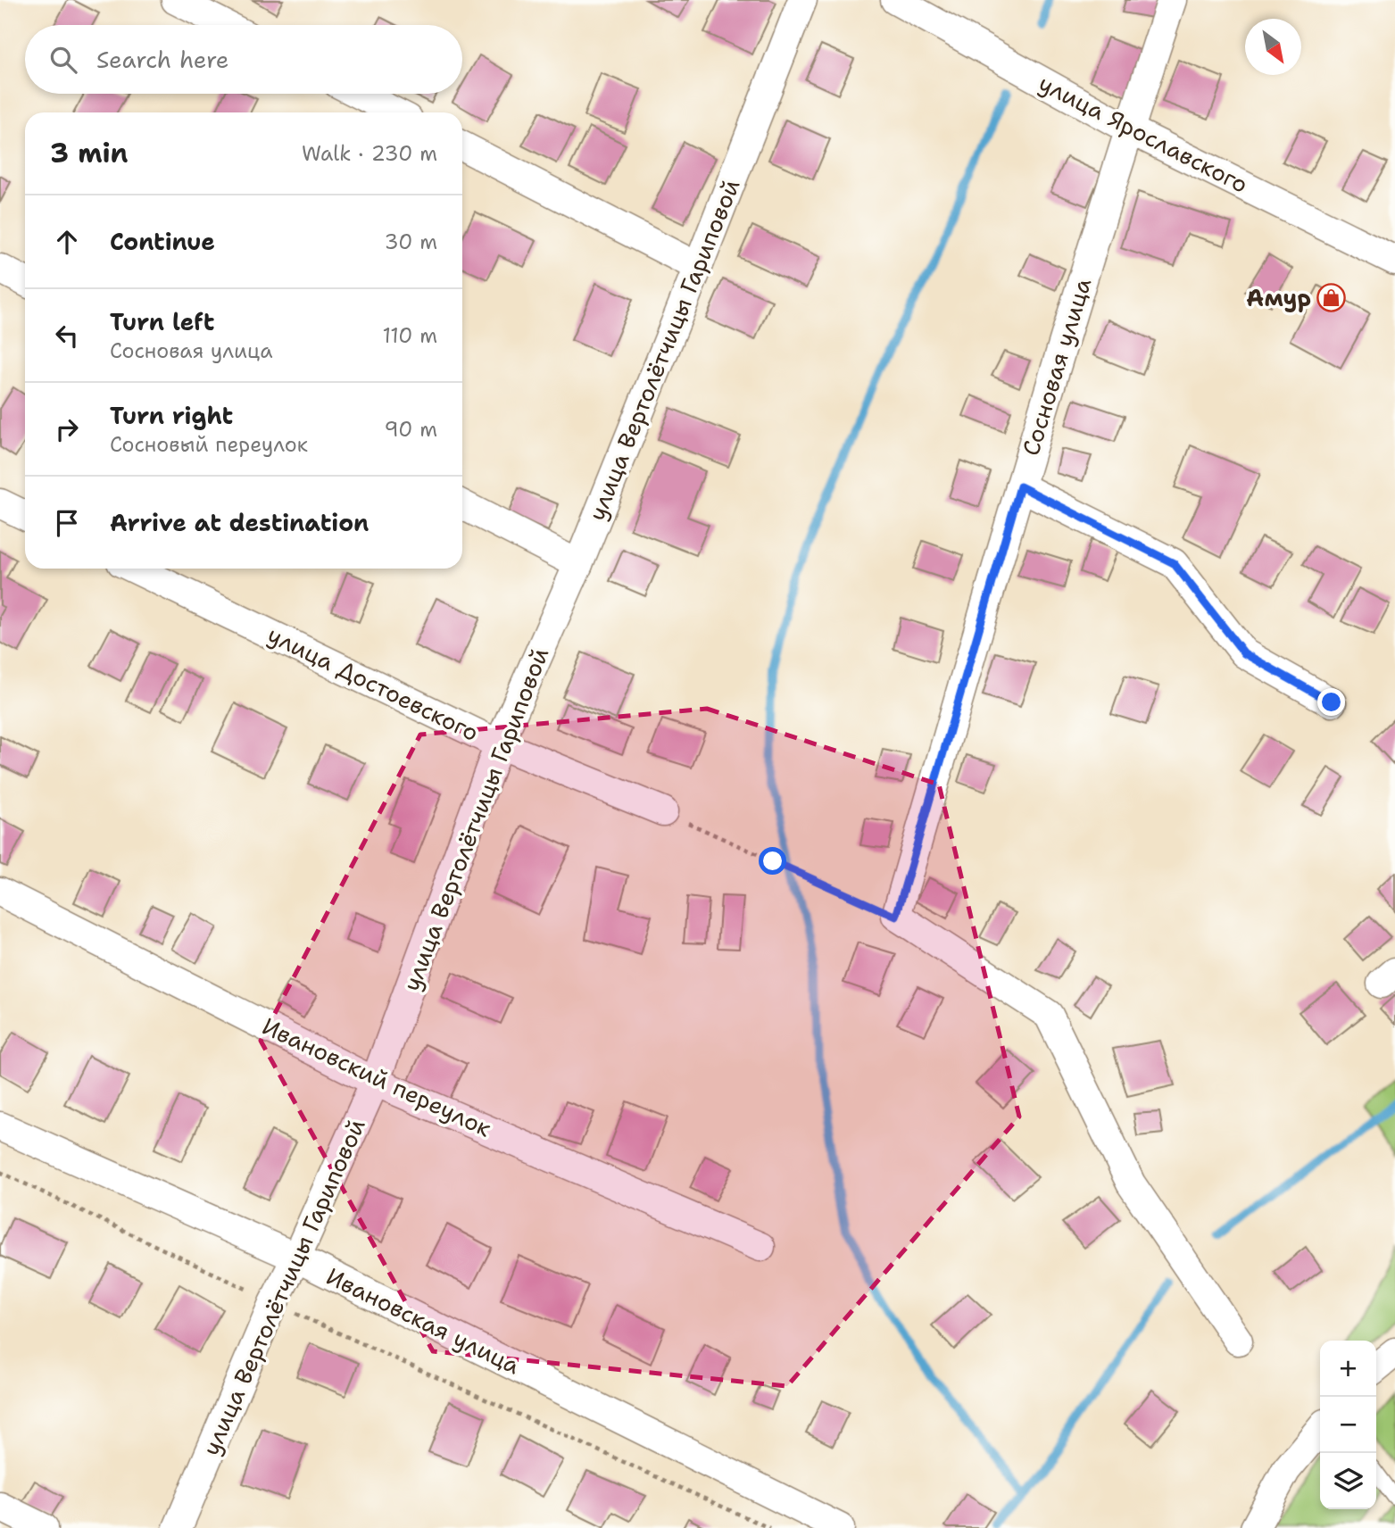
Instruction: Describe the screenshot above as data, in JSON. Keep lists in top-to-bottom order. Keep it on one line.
{"streets":{"street":["улица Ярославского","улица Вертолётчицы Гариповой","Сосновая улица","улица Достоевского","Ивановский переулок","Ивановская улица"]},"crossings":[["улица Ярославского","Сосновая улица"],["улица Вертолётчицы Гариповой","улица Достоевского"],["улица Вертолётчицы Гариповой","Ивановский переулок"],["улица Вертолётчицы Гариповой","Ивановская улица"]],"places":{"shop":["Амур"]},"north":"bottom right","page":{"search":"Search here","heading":["3 min","Walk · 230 m"],"list":[["Continue","30 m"],["Turn left","Сосновая улица","110 m"],["Turn right","Сосновый переулок","90 m"],"Arrive at destination"],"map_buttons":["+","−"]}}
